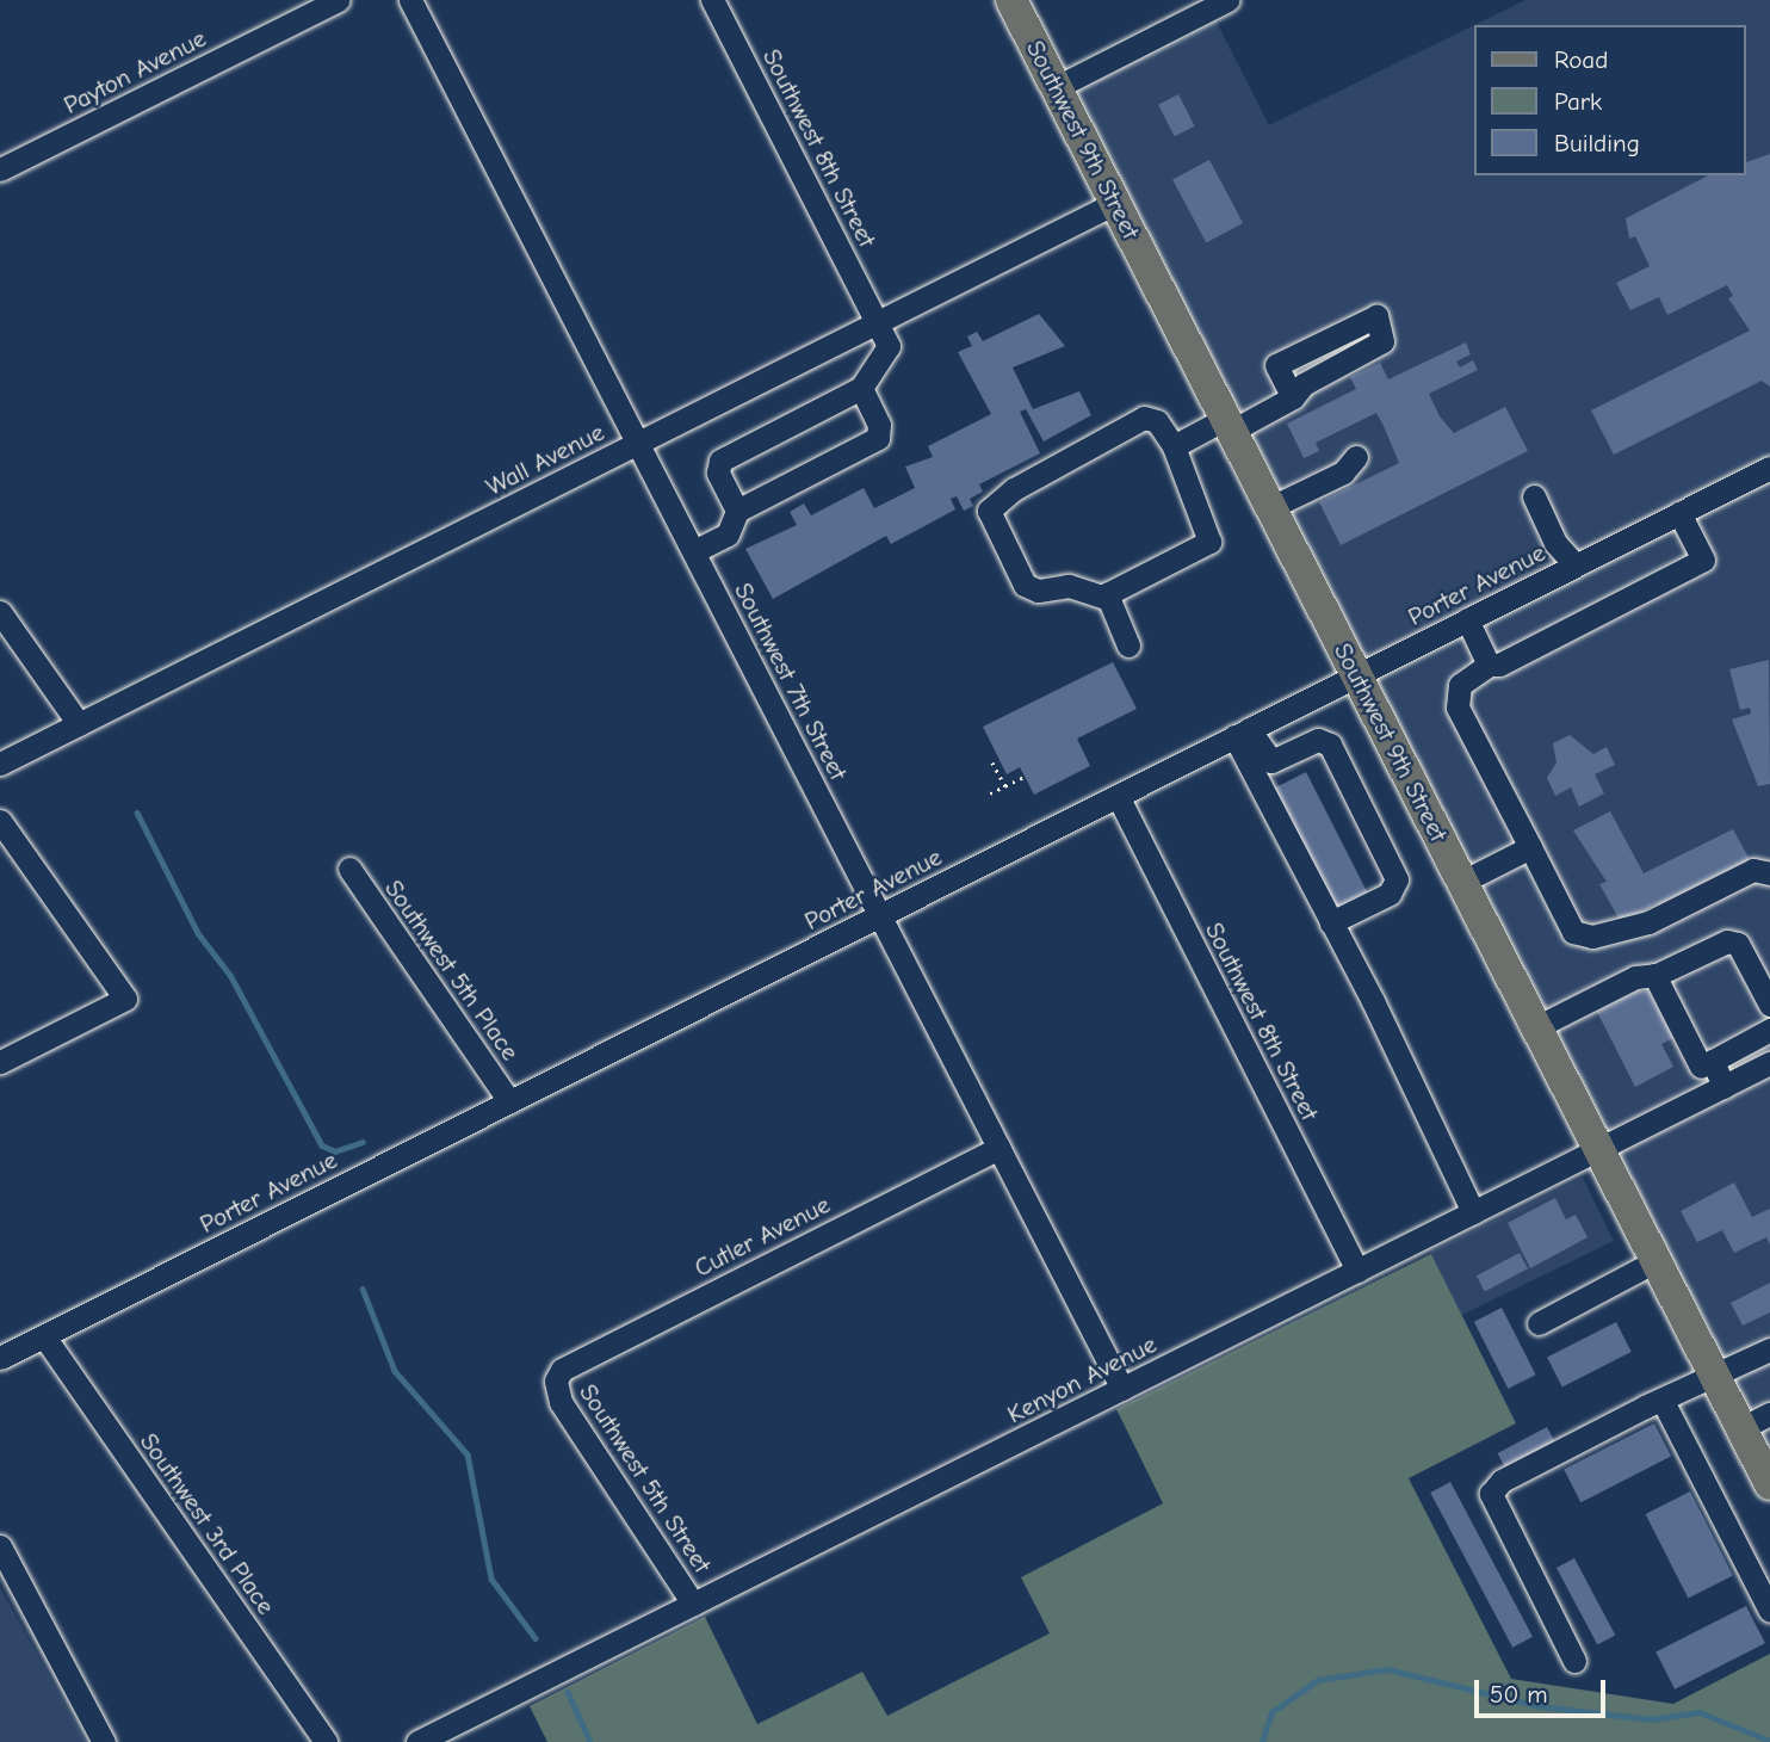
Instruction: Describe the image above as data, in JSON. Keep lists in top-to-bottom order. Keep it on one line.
{"streets":{"main road":["Southwest 9th Street"],"street":["Payton Avenue","Southwest 8th Street","Wall Avenue","Porter Avenue","Southwest 7th Street","Southwest 5th Place","Cutler Avenue","Kenyon Avenue","Southwest 5th Street","Southwest 3rd Place"]},"crossings":[["Southwest 9th Street","Wall Avenue"],["Southwest 9th Street","Porter Avenue"],["Southwest 9th Street","Kenyon Avenue"],["Southwest 8th Street","Wall Avenue"],["Southwest 8th Street","Porter Avenue"],["Southwest 8th Street","Kenyon Avenue"],["Wall Avenue","Southwest 7th Street"],["Porter Avenue","Southwest 7th Street"],["Porter Avenue","Southwest 5th Place"],["Porter Avenue","Southwest 3rd Place"],["Southwest 7th Street","Cutler Avenue"],["Southwest 7th Street","Kenyon Avenue"],["Cutler Avenue","Southwest 5th Street"],["Kenyon Avenue","Southwest 5th Street"]],"legend":["Road","Park","Building"],"scale_bar":"50 m"}
